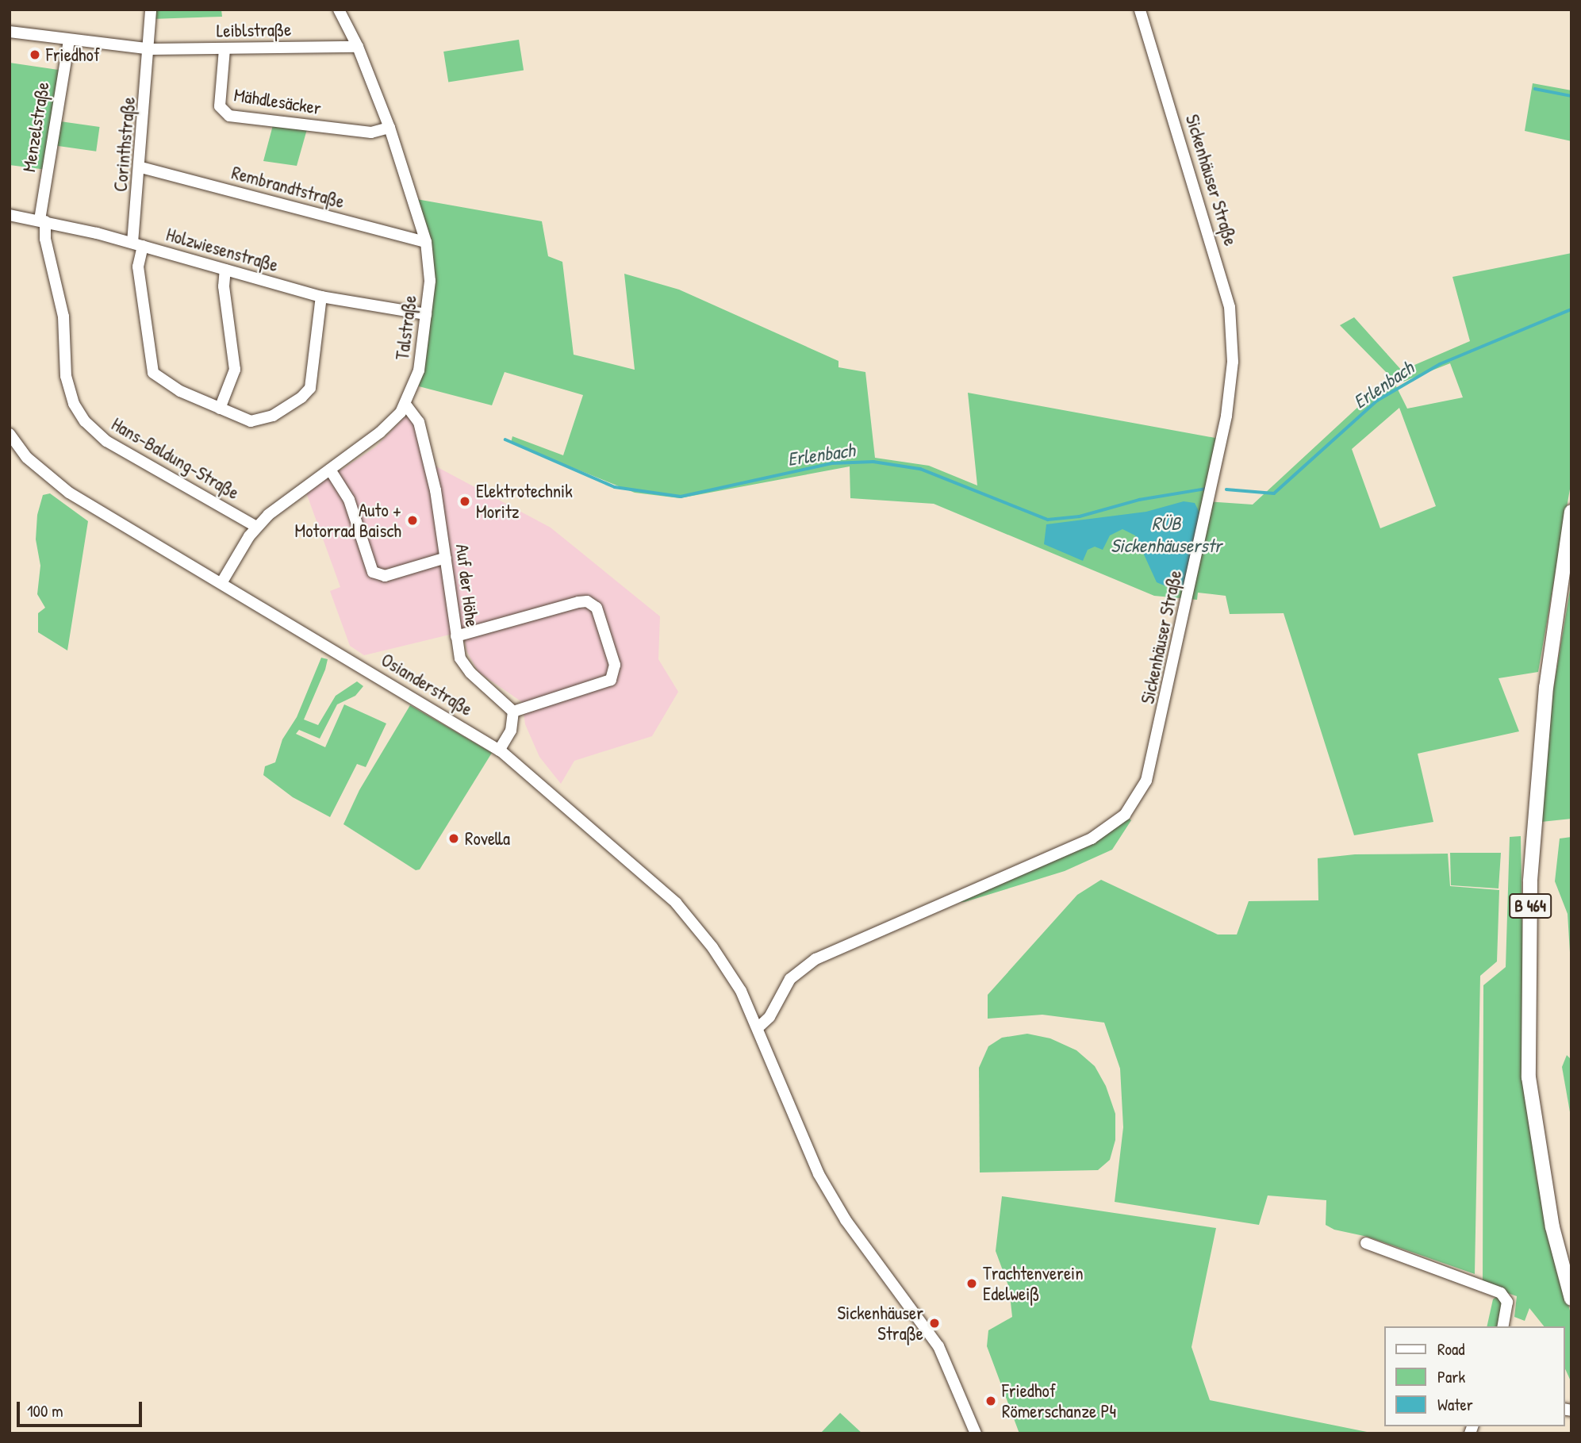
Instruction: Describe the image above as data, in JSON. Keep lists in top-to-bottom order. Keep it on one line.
{"streets":{"main road":["B 464"],"street":["Leiblstraße","Mähdlesäcker","Menzelstraße","Corinthstraße","Sickenhäuser Straße","Rembrandtstraße","Holzwiesenstraße","Talstraße","Hans-Baldung-Straße","Auf der Höhe","Osianderstraße"]},"crossings":[["Leiblstraße","Mähdlesäcker"],["Leiblstraße","Menzelstraße"],["Leiblstraße","Corinthstraße"],["Leiblstraße","Talstraße"],["Mähdlesäcker","Talstraße"],["Menzelstraße","Holzwiesenstraße"],["Menzelstraße","Hans-Baldung-Straße"],["Corinthstraße","Rembrandtstraße"],["Corinthstraße","Holzwiesenstraße"],["Sickenhäuser Straße","Osianderstraße"],["Rembrandtstraße","Talstraße"],["Holzwiesenstraße","Talstraße"],["Holzwiesenstraße","Hans-Baldung-Straße"],["Talstraße","Hans-Baldung-Straße"],["Talstraße","Auf der Höhe"],["Talstraße","Osianderstraße"]],"water":["Erlenbach","RÜB Sickenhäuserstr"],"places":["Friedhof","Elektrotechnik Moritz","Auto + Motorrad Baisch","Rovella","Trachtenverein Edelweiß","Sickenhäuser Straße","Friedhof Römerschanze P4"],"legend":["Road","Park","Water"],"scale_bar":"100 m"}
